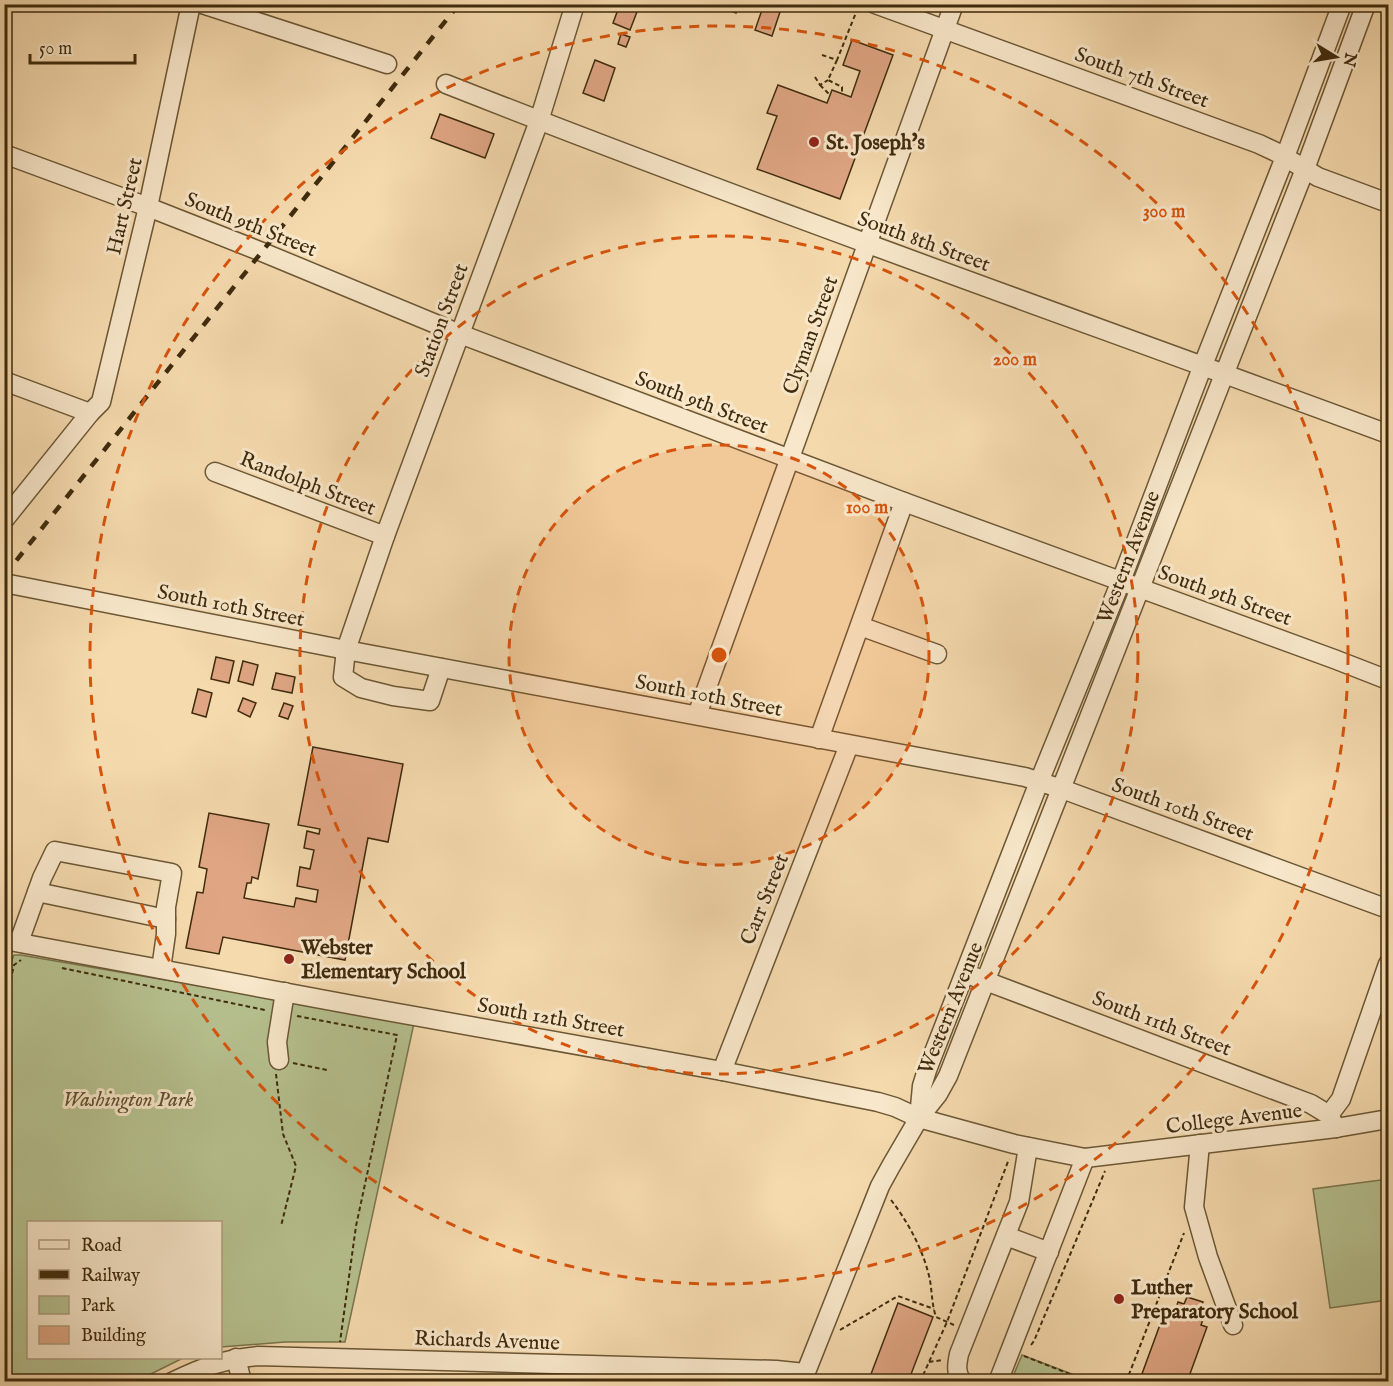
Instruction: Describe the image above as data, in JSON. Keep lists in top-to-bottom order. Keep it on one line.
{"streets":{"street":["South 7th Street","Hart Street","South 9th Street","South 8th Street","Station Street","Clyman Street","Randolph Street","Western Avenue","South 10th Street","Carr Street","South 12th Street","South 11th Street","College Avenue","Richards Avenue"]},"crossings":[["South 7th Street","Clyman Street"],["South 7th Street","Western Avenue"],["Hart Street","South 9th Street"],["South 9th Street","Station Street"],["South 9th Street","Clyman Street"],["South 9th Street","Western Avenue"],["South 8th Street","Station Street"],["South 8th Street","Clyman Street"],["South 8th Street","Western Avenue"],["Station Street","Randolph Street"],["Station Street","South 10th Street"],["Clyman Street","South 10th Street"],["Western Avenue","South 10th Street"],["Western Avenue","South 12th Street"],["Western Avenue","South 11th Street"],["Western Avenue","Richards Avenue"],["South 10th Street","Carr Street"],["Carr Street","South 12th Street"],["South 12th Street","College Avenue"],["South 11th Street","College Avenue"]],"parks":["Washington Park"],"places":["St. Joseph's","Webster Elementary School","Luther Preparatory School"],"legend":["Road","Railway","Park","Building"],"scale_bar":"50 m","north":"right","rings":["300 m","200 m","100 m"]}
